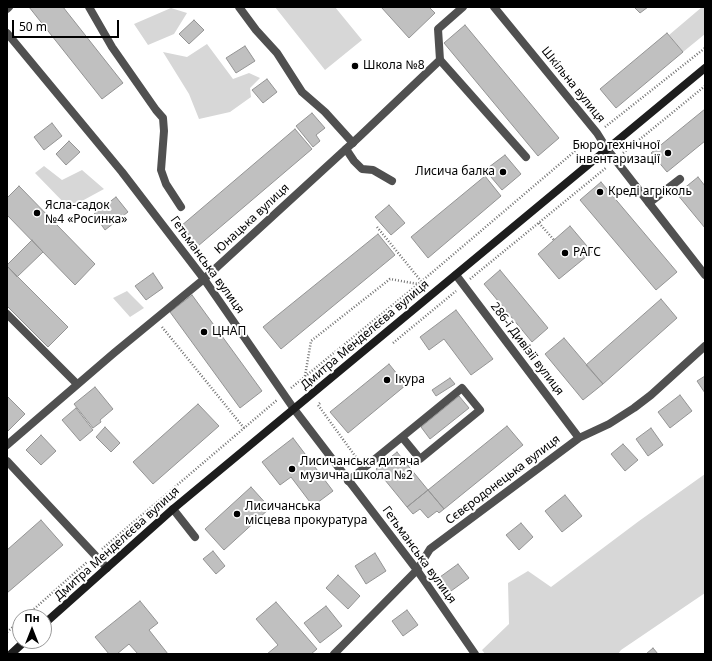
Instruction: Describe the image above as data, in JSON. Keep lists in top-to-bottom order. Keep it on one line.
{"streets":{"street":["Шкільна вулиця","Юнацька вулиця","Гетьманська вулиця","Дмитра Менделєєва вулиця","286-ї Дивізії вулиця","Сєвєродонецька вулиця"]},"crossings":[["Шкільна вулиця","Дмитра Менделєєва вулиця"],["Юнацька вулиця","Гетьманська вулиця"],["Гетьманська вулиця","Дмитра Менделєєва вулиця"],["Гетьманська вулиця","Сєвєродонецька вулиця"],["Дмитра Менделєєва вулиця","286-ї Дивізії вулиця"],["286-ї Дивізії вулиця","Сєвєродонецька вулиця"]],"places":["Школа №8","Бюро технічної інвентаризації","Лисича балка","Креді агріколь","Ясла-садок №4 «Росинка»","РАГС","ЦНАП","Ікура","Лисичанська дитяча музична школа №2","Лисичанська місцева прокуратура"],"scale_bar":"50 m","north":"top"}
